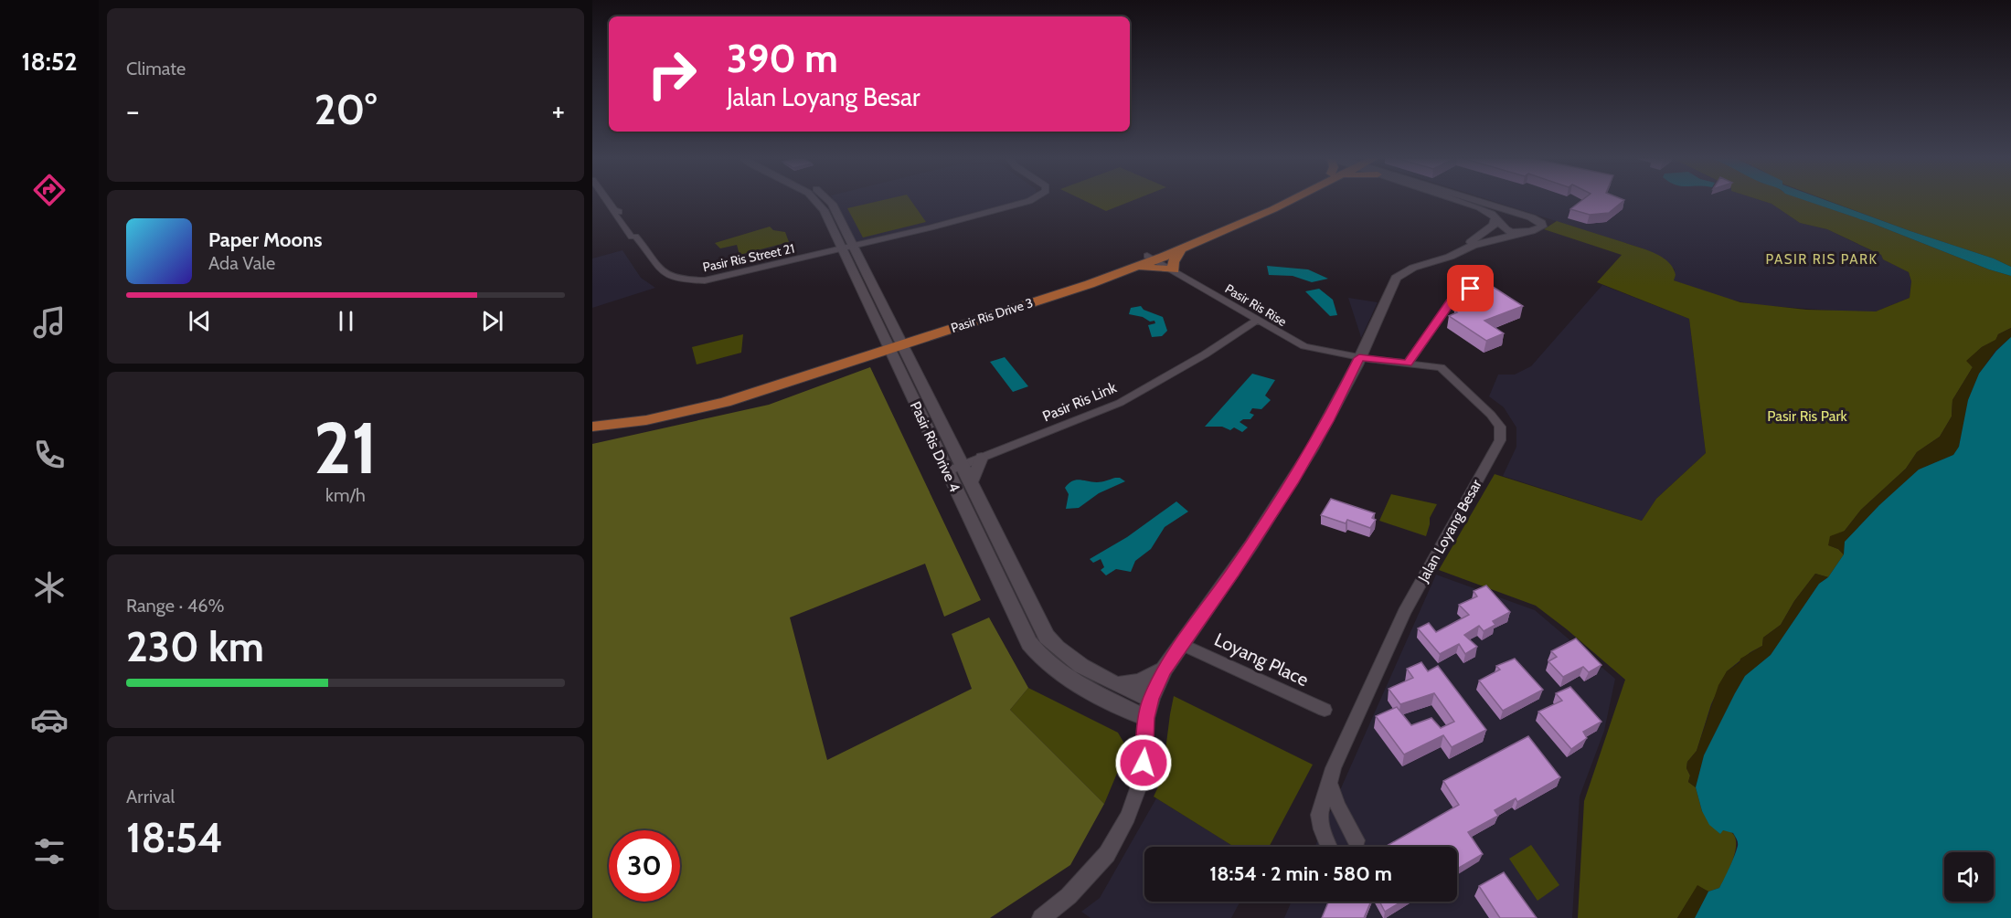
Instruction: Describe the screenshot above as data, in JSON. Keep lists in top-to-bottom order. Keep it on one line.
{"streets":{"main road":["Pasir Ris Drive 3"],"street":["Pasir Ris Street 21","Pasir Ris Rise","Pasir Ris Link","Pasir Ris Drive 4","Jalan Loyang Besar","Loyang Place"]},"crossings":[["Pasir Ris Street 21","Pasir Ris Drive 4"],["Pasir Ris Rise","Pasir Ris Drive 3"],["Pasir Ris Rise","Pasir Ris Link"],["Pasir Ris Rise","Jalan Loyang Besar"],["Pasir Ris Drive 3","Pasir Ris Drive 4"]],"districts":["PASIR RIS PARK"],"parks":["Pasir Ris Park"],"page":{"tabs":"18:52","tile":["Climate",["21","km/h"],["Range · 46%","230 km"],["Arrival","18:54"]],"turn":["390 m","Jalan Loyang Besar"],"heat":["−","20°","+"],"song":["Paper Moons","Ada Vale"],"limit":"30","trip":"18:54 · 2 min · 580 m"}}
